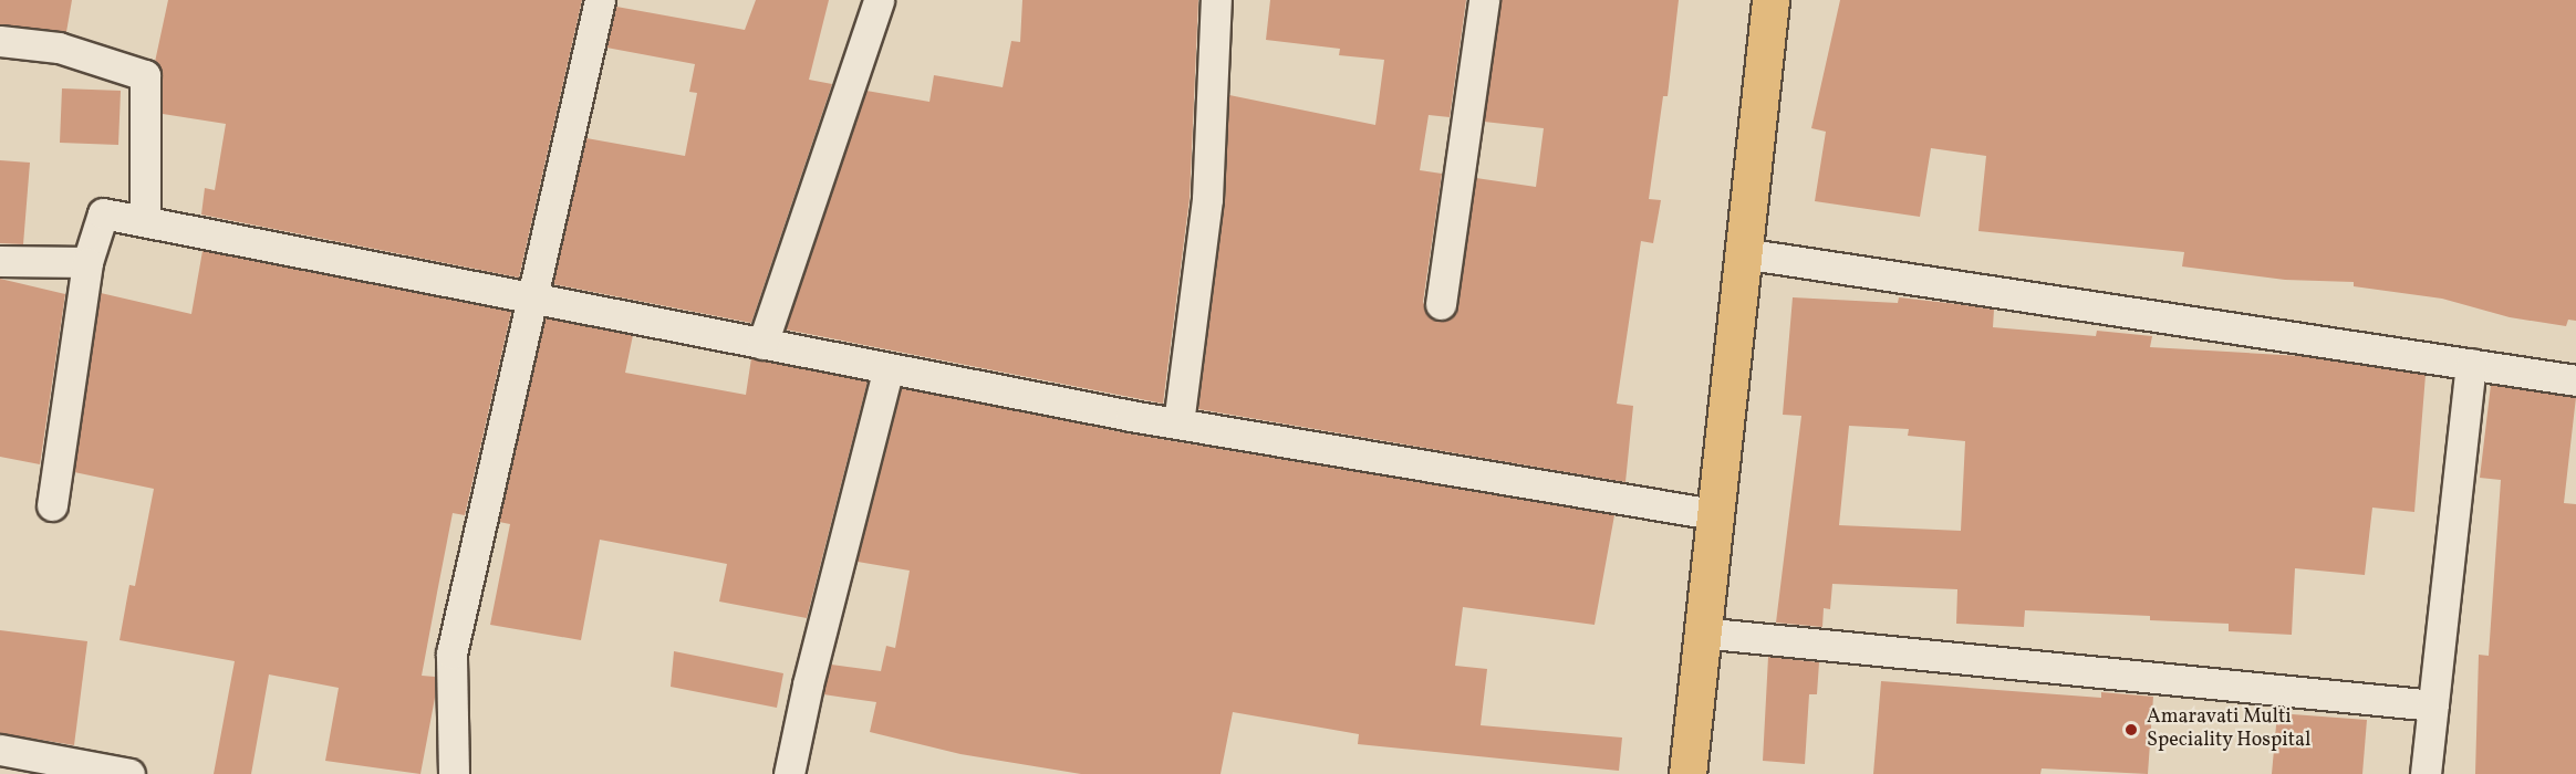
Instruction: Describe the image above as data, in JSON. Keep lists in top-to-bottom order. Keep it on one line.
{"places":["Amaravati Multi Speciality Hospital"]}
